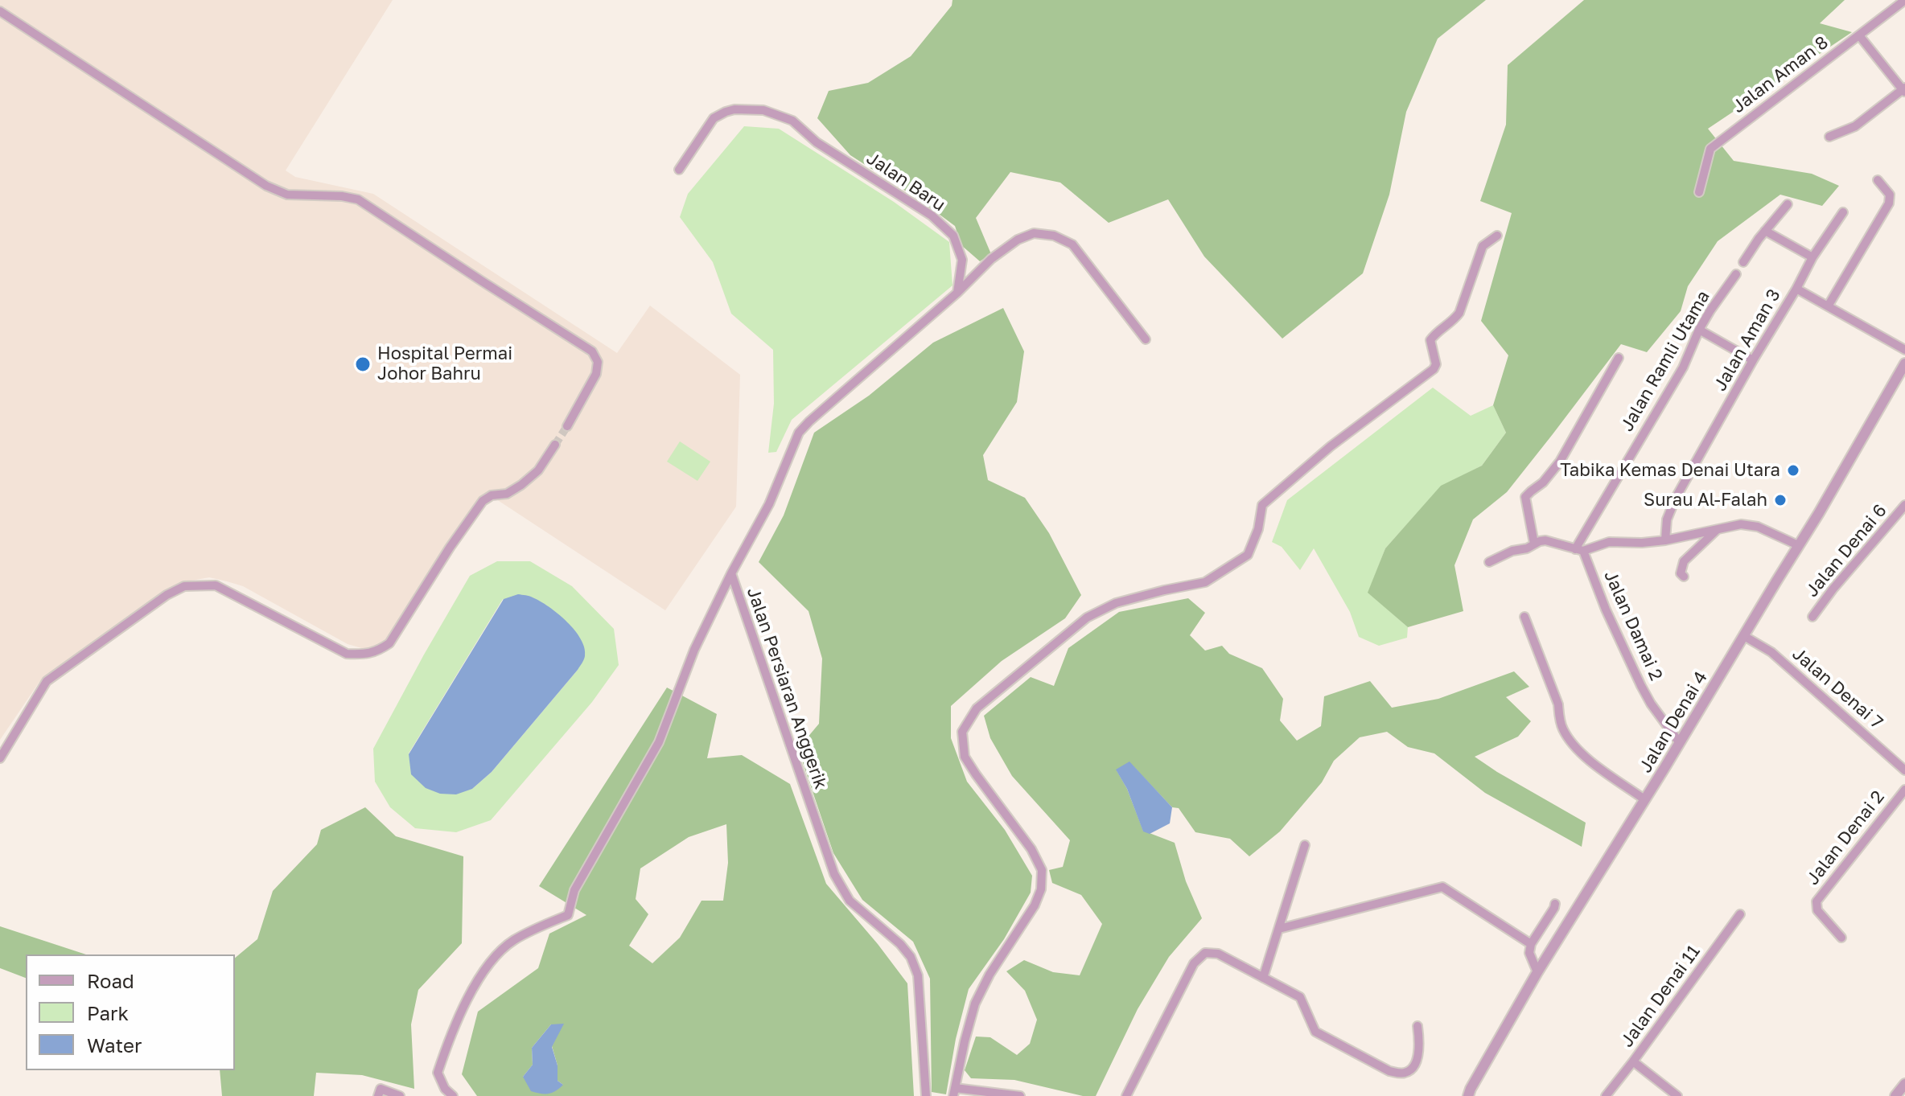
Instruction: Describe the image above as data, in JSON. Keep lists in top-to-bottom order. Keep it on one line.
{"streets":{"street":["Jalan Aman 8","Jalan Baru","Jalan Aman 3","Jalan Ramli Utama","Jalan Denai 6","Jalan Damai 2","Jalan Persiaran Anggerik","Jalan Denai 7","Jalan Denai 4","Jalan Denai 2","Jalan Denai 11"]},"crossings":[["Jalan Baru","Jalan Persiaran Anggerik"],["Jalan Ramli Utama","Jalan Damai 2"],["Jalan Damai 2","Jalan Denai 4"],["Jalan Denai 7","Jalan Denai 4"]],"places":["Hospital Permai Johor Bahru","Tabika Kemas Denai Utara","Surau Al-Falah"],"legend":["Road","Park","Water"]}
